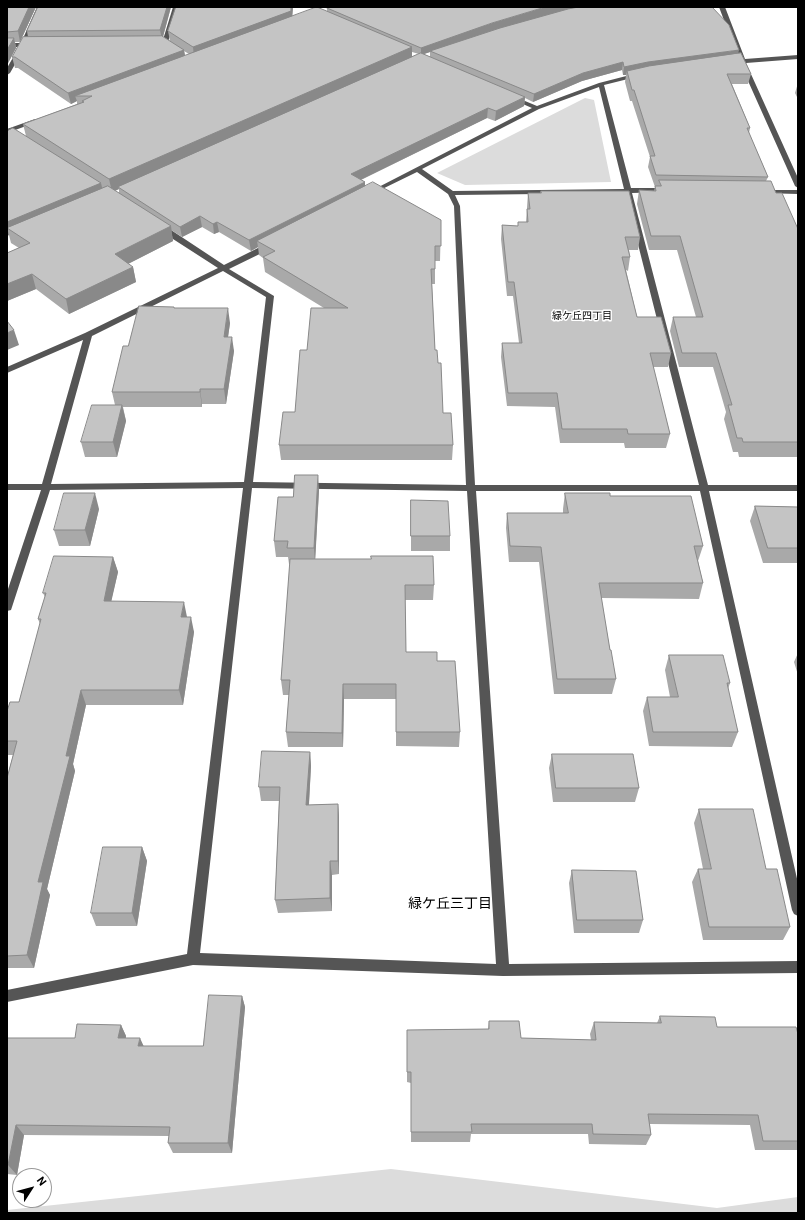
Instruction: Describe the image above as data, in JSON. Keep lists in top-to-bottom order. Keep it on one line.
{"districts":["緑ケ丘四丁目","緑ケ丘三丁目"],"north":"top right"}
